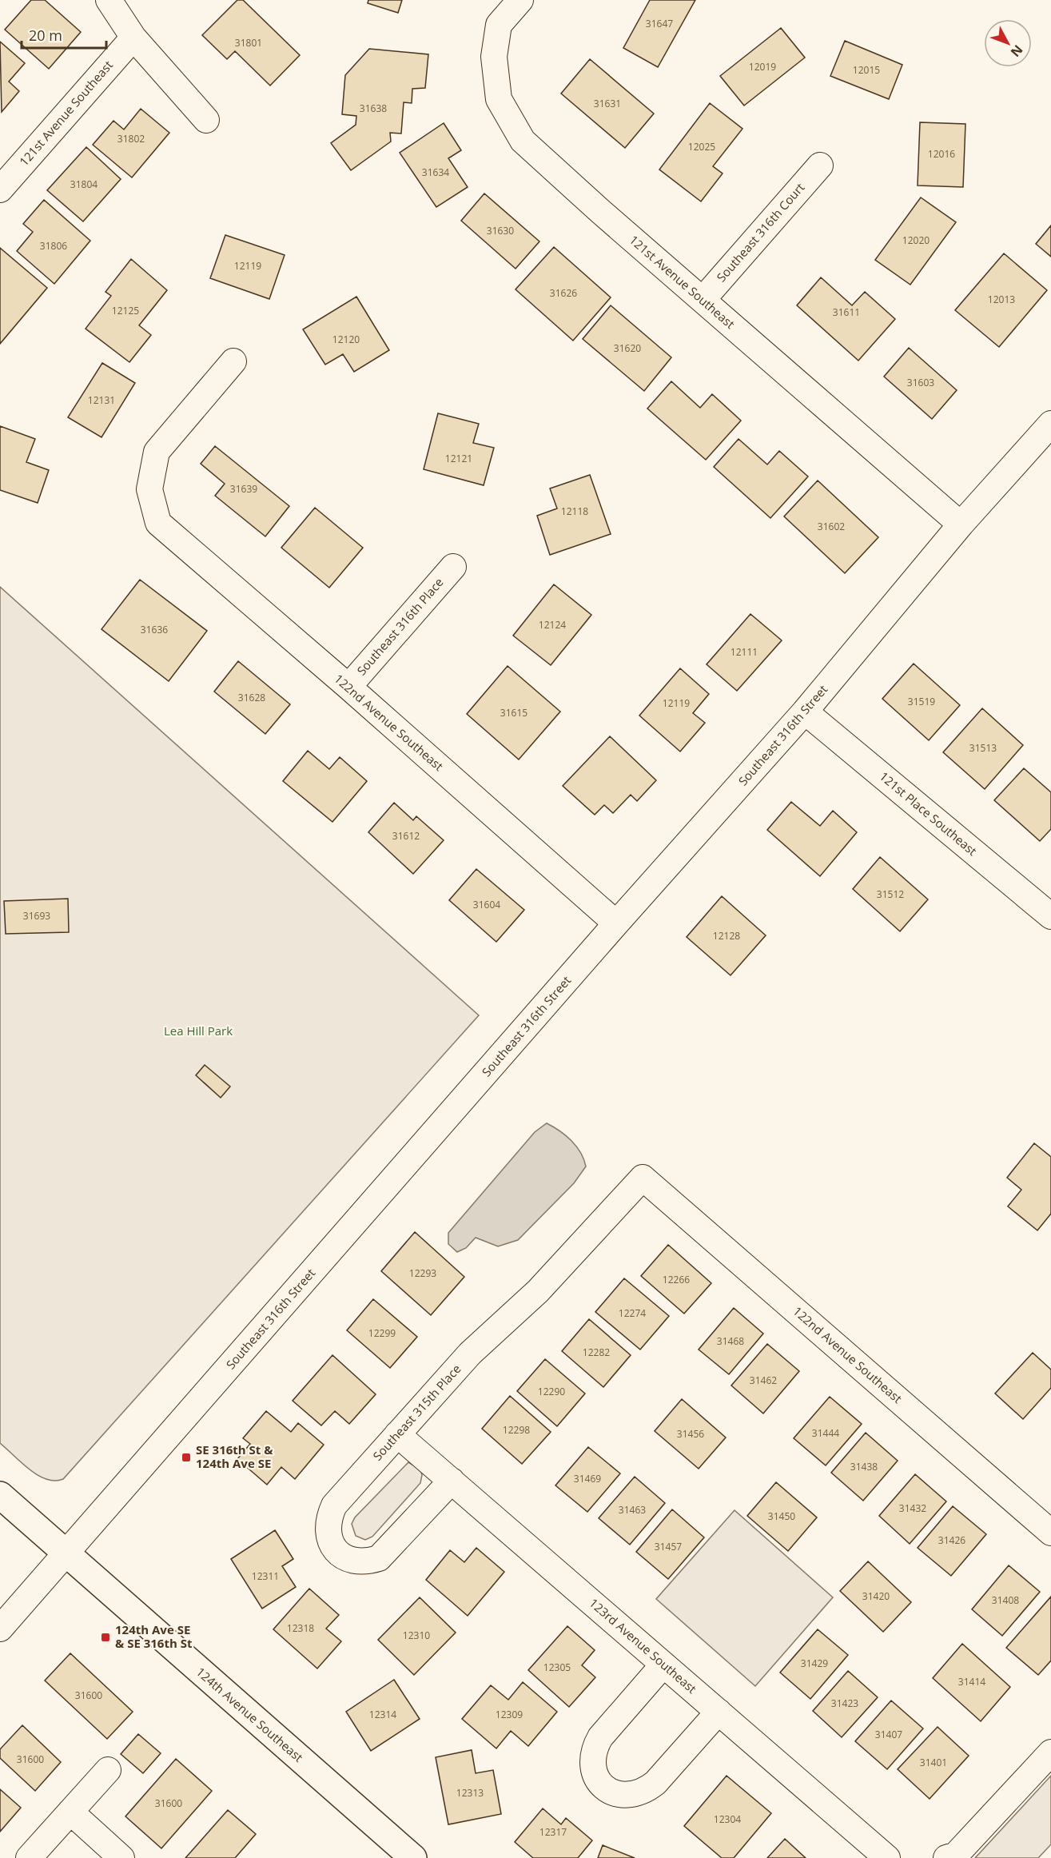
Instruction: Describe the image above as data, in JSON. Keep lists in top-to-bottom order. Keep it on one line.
{"streets":{"street":["121st Avenue Southeast","Southeast 316th Court","Southeast 316th Place","122nd Avenue Southeast","Southeast 316th Street","121st Place Southeast","Southeast 315th Place","123rd Avenue Southeast","124th Avenue Southeast"]},"crossings":[["121st Avenue Southeast","Southeast 316th Court"],["121st Avenue Southeast","Southeast 316th Street"],["Southeast 316th Place","122nd Avenue Southeast"],["122nd Avenue Southeast","Southeast 316th Street"],["122nd Avenue Southeast","Southeast 315th Place"],["Southeast 316th Street","121st Place Southeast"],["Southeast 316th Street","124th Avenue Southeast"],["Southeast 315th Place","123rd Avenue Southeast"]],"parks":["Lea Hill Park"],"places":{"transit":["SE 316th St & 124th Ave SE","124th Ave SE & SE 316th St"]},"house_numbers":["31647","31801","12019","12015","31631","31638","31802","12025","12016","31634","31804","31630","12020","31806","12119","31626","12013","12125","31611","12120","31620","31603","12131","12121","31639","12118","31602","12124","31636","12111","31628","31519","12119","31615","31513","31612","31512","31604","31693","12128","12293","12266","12274","12299","31468","12282","31462","12290","12298","31444","31456","31438","31469","31432","31463","31450","31426","31457","12311","31420","31408","12318","12310","31429","12305","31414","31600","31423","12314","12309","31407","31600","31401","12313","31600","12304","12317"],"scale_bar":"20 m","north":"bottom right"}
